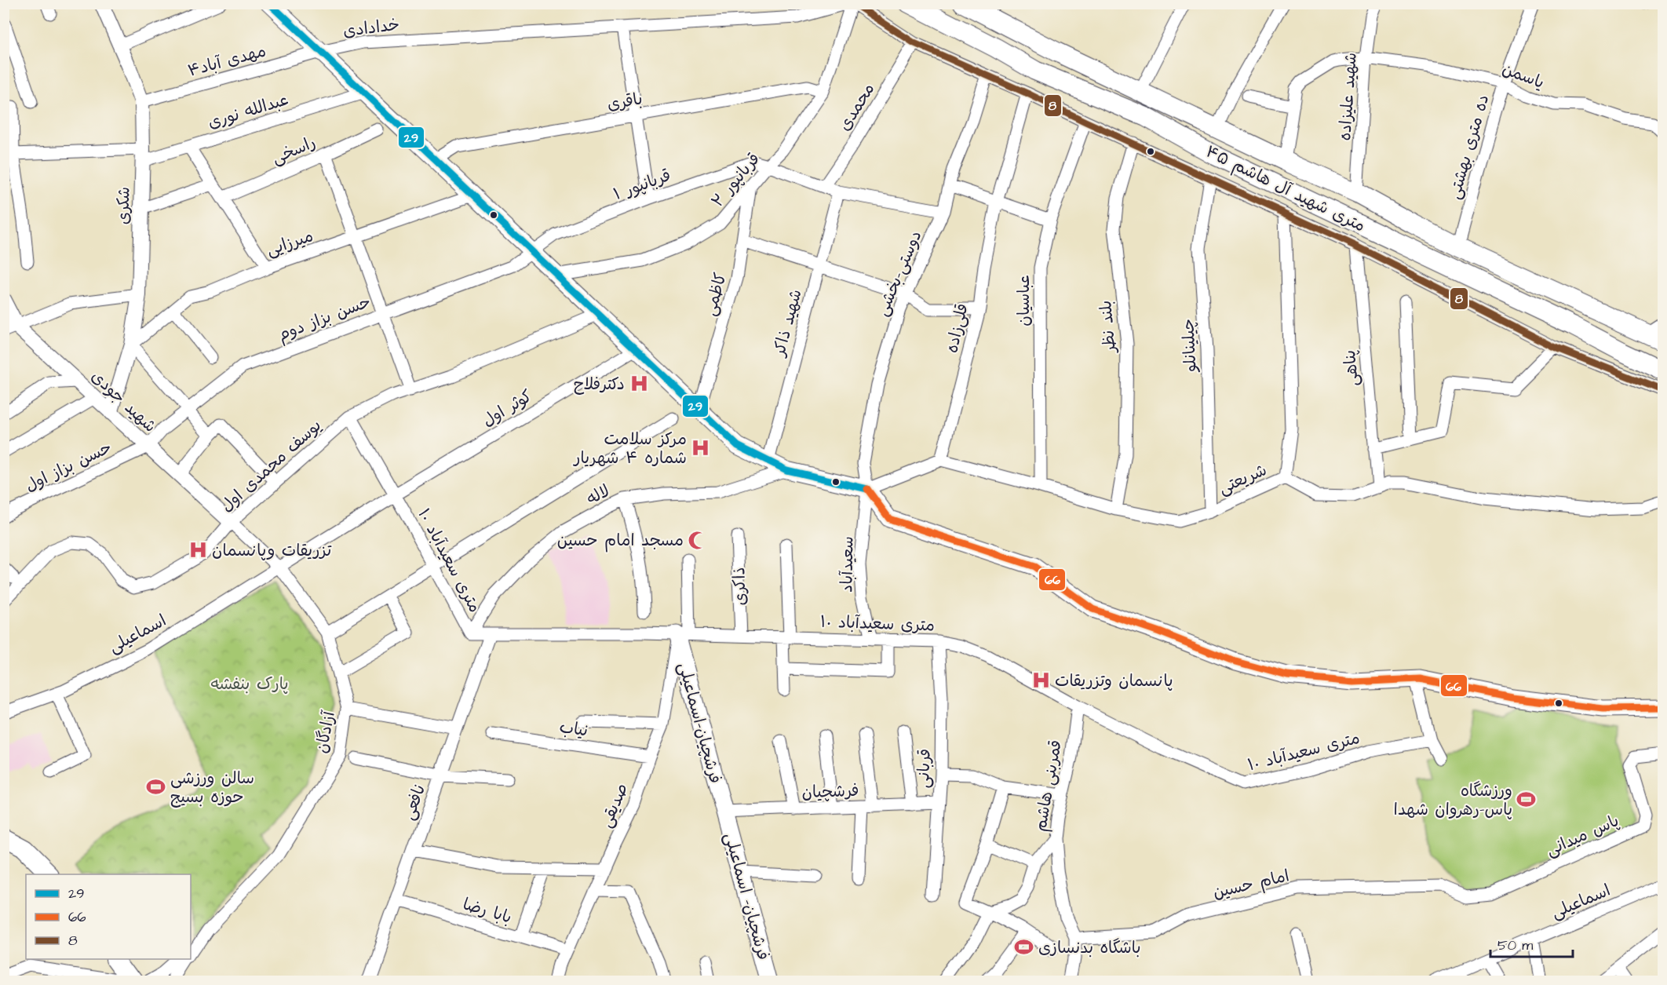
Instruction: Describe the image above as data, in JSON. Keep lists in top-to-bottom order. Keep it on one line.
{"streets":{"main road":["۴۵ متری شهید آل هاشم","فرشچیان-اسماعیلی","فرشچیان- اسماعیلی"],"street":["خدادادی","مهدی آباد۴","یاسمن","شهید علیزاده","باقری","محمدی","عبدالله نوری","ده متری بهشتی","راسخی","قربانپور ۲","قربانپور ۱","شکری","میرزایی","دوستی-بخشی","کاظمی","عباسیان","حسن بزاز دوم","شهید ذاکر","بلند نظر","قلی‌زاده","چیلینانلو","پناهی","شهید جودی","کوثر اول","یوسف محمدی اول","حسن بزاز اول","شریعتی","لاله","۱۰ متری سعیدآباد","سعیدآباد","ذاکری","اسماعیلی","نیاب","آزادگان","قربانی","قمربنی هاشم","فرشچیان","نافعی","صدیقی","پاس میدانی","امام حسین","بابا رضا"]},"crossings":[["خدادادی","مهدی آباد۴"],["مهدی آباد۴","شکری"],["یاسمن","شهید علیزاده"],["یاسمن","ده متری بهشتی"],["یاسمن","۴۵ متری شهید آل هاشم"],["شهید علیزاده","۴۵ متری شهید آل هاشم"],["باقری","قربانپور ۲"],["محمدی","قربانپور ۱"],["عبدالله نوری","شکری"],["ده متری بهشتی","۴۵ متری شهید آل هاشم"],["قربانپور ۲","قربانپور ۱"],["قربانپور ۲","کاظمی"],["قربانپور ۱","دوستی-بخشی"],["قربانپور ۱","حسن بزاز دوم"],["قربانپور ۱","شهید ذاکر"],["شکری","میرزایی"],["شکری","شهید جودی"],["دوستی-بخشی","سعیدآباد"],["عباسیان","شریعتی"],["حسن بزاز دوم","شهید جودی"],["حسن بزاز دوم","حسن بزاز اول"],["بلند نظر","شریعتی"],["قلی‌زاده","شریعتی"],["چیلینانلو","شریعتی"],["پناهی","شریعتی"],["شهید جودی","یوسف محمدی اول"],["شهید جودی","حسن بزاز اول"],["شهید جودی","آزادگان"],["کوثر اول","۱۰ متری سعیدآباد"],["کوثر اول","اسماعیلی"],["کوثر اول","آزادگان"],["یوسف محمدی اول","۱۰ متری سعیدآباد"],["یوسف محمدی اول","آزادگان"],["لاله","۱۰ متری سعیدآباد"],["۱۰ متری سعیدآباد","سعیدآباد"],["۱۰ متری سعیدآباد","ذاکری"],["۱۰ متری سعیدآباد","فرشچیان-اسماعیلی"],["۱۰ متری سعیدآباد","قربانی"],["۱۰ متری سعیدآباد","قمربنی هاشم"],["۱۰ متری سعیدآباد","نافعی"],["۱۰ متری سعیدآباد","صدیقی"],["اسماعیلی","آزادگان"],["فرشچیان-اسماعیلی","فرشچیان"],["فرشچیان-اسماعیلی","صدیقی"],["فرشچیان-اسماعیلی","فرشچیان- اسماعیلی"],["نیاب","صدیقی"],["قربانی","فرشچیان"],["قمربنی هاشم","امام حسین"],["فرشچیان","فرشچیان- اسماعیلی"],["نافعی","بابا رضا"],["صدیقی","بابا رضا"],["پاس میدانی","امام حسین"]],"parks":["پارک بنفشه"],"places":{"hospital":["دکترفلاح","مرکز سلامت شماره ۴ شهریار","تزریقات وپانسمان","پانسمان وتزریقات"],"mosque":["مسجد امام حسین"],"sports":["سالن ورزشی حوزه بسیج","ورزشگاه پاس-رهروان شهدا","باشگاه بدنسازی"]},"lines":["transit line 29","transit line 8","transit line 66"],"legend":["29","66","8"],"scale_bar":"50 m"}
